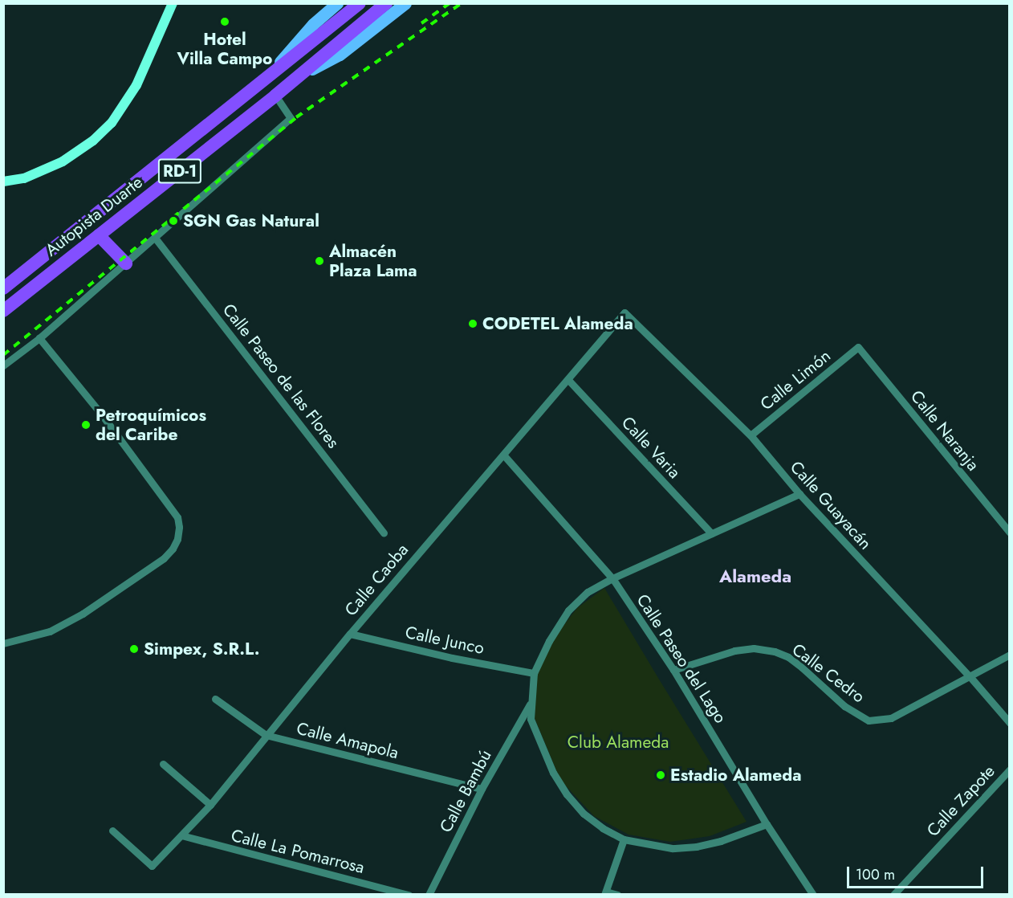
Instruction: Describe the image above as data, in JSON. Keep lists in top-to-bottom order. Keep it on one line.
{"streets":{"highway":["RD-1","Autopista Duarte"],"street":["Calle Paseo de las Flores","Calle Limón","Calle Naranja","Calle Varia","Calle Guayacán","Calle Caoba","Calle Junco","Calle Paseo del Lago","Calle Cedro","Calle Amapola","Calle Bambú","Calle Zapote","Calle La Pomarrosa"]},"crossings":[["Calle Limón","Calle Naranja"],["Calle Limón","Calle Guayacán"],["Calle Varia","Calle Caoba"],["Calle Guayacán","Calle Caoba"],["Calle Guayacán","Calle Cedro"],["Calle Caoba","Calle Junco"],["Calle Caoba","Calle Paseo del Lago"],["Calle Caoba","Calle Amapola"],["Calle Caoba","Calle La Pomarrosa"],["Calle Paseo del Lago","Calle Cedro"],["Calle Amapola","Calle Bambú"]],"districts":["Alameda"],"parks":["Club Alameda"],"places":["Hotel Villa Campo","SGN Gas Natural","Almacén Plaza Lama","CODETEL Alameda","Petroquímicos del Caribe","Simpex, S.R.L.","Estadio Alameda"],"scale_bar":"100 m"}
